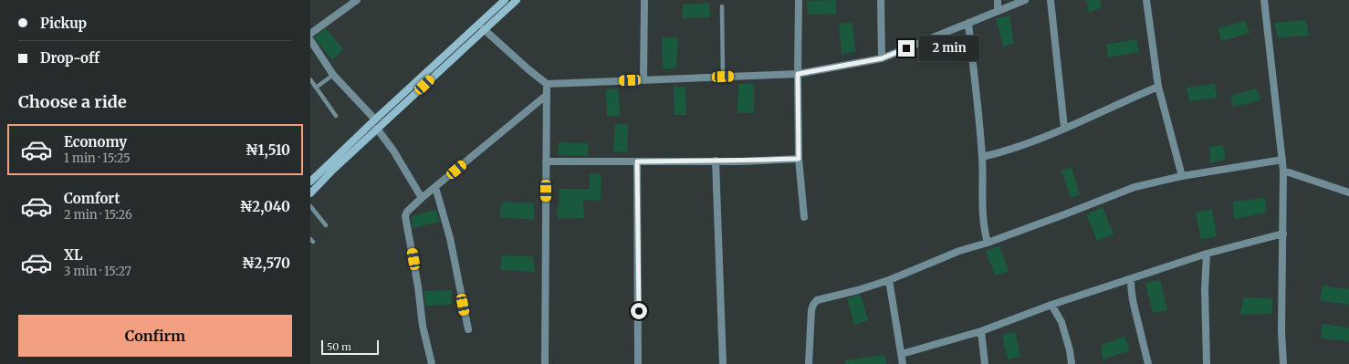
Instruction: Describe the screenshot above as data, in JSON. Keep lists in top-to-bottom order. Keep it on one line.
{"scale_bar":"50 m","page":{"banner":["Pickup","Drop-off"],"bubble":"2 min","heading":"Choose a ride","list":[{"name":"Economy","note":"1 min · 15:25","value":"₦1,510"},{"name":"Comfort","note":"2 min · 15:26","value":"₦2,040"},{"name":"XL","note":"3 min · 15:27","value":"₦2,570"}],"buttons":"Confirm","scale":"50 m"}}
